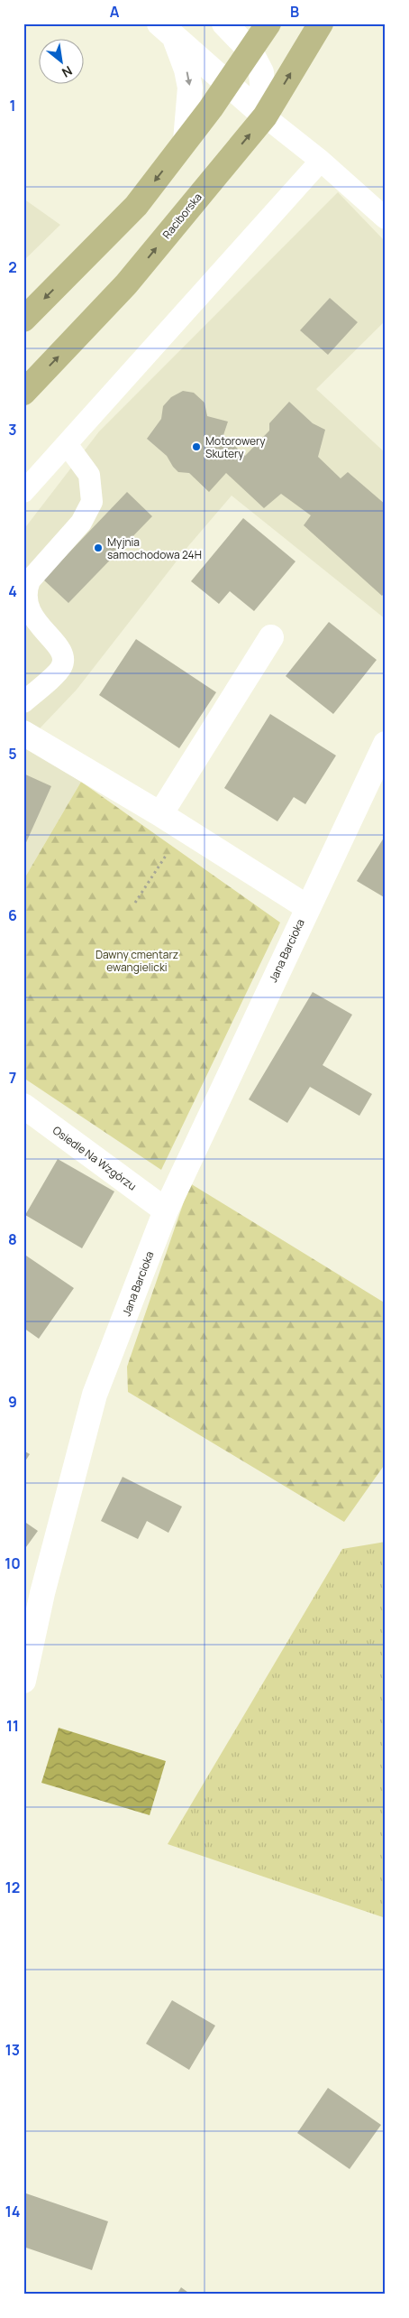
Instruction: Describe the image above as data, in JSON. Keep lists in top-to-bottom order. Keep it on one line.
{"streets":{"main road":["Raciborska"],"street":["Jana Barcioka","Osiedle Na Wzgórzu"]},"crossings":[["Jana Barcioka","Osiedle Na Wzgórzu"]],"parks":["Dawny cmentarz ewangielicki"],"places":["Motorowery Skutery","Myjnia samochodowa 24H"],"north":"bottom right","grid":{"columns":["A","B"],"rows":["1","2","3","4","5","6","7","8","9","10","11","12","13","14"]}}
